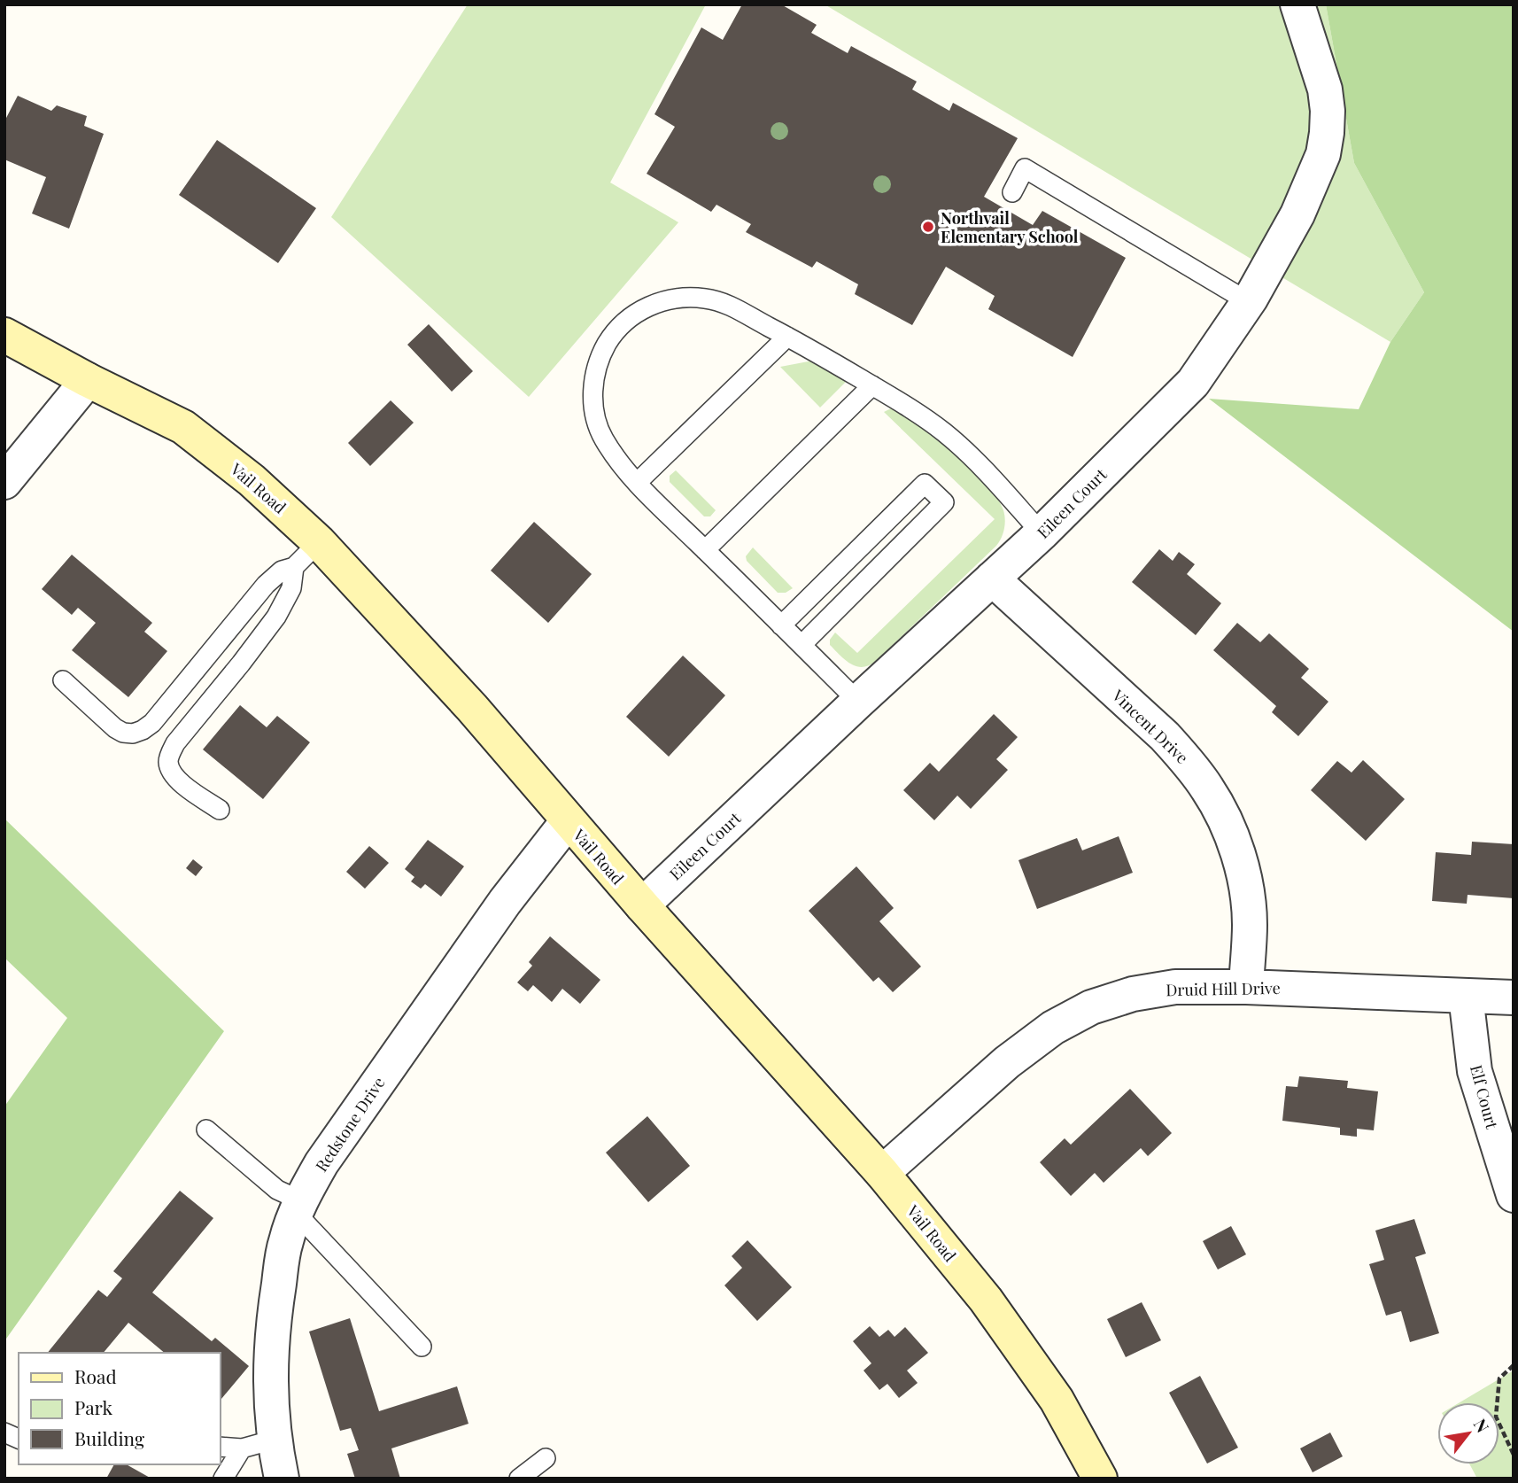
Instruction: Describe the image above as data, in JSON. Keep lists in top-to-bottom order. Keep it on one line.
{"streets":{"street":["Vail Road","Eileen Court","Vincent Drive","Druid Hill Drive","Elf Court","Redstone Drive"]},"crossings":[["Vail Road","Eileen Court"],["Vail Road","Druid Hill Drive"],["Vail Road","Redstone Drive"],["Eileen Court","Vincent Drive"],["Vincent Drive","Druid Hill Drive"],["Druid Hill Drive","Elf Court"]],"places":["Northvail Elementary School"],"legend":["Road","Park","Building"],"north":"top right"}
